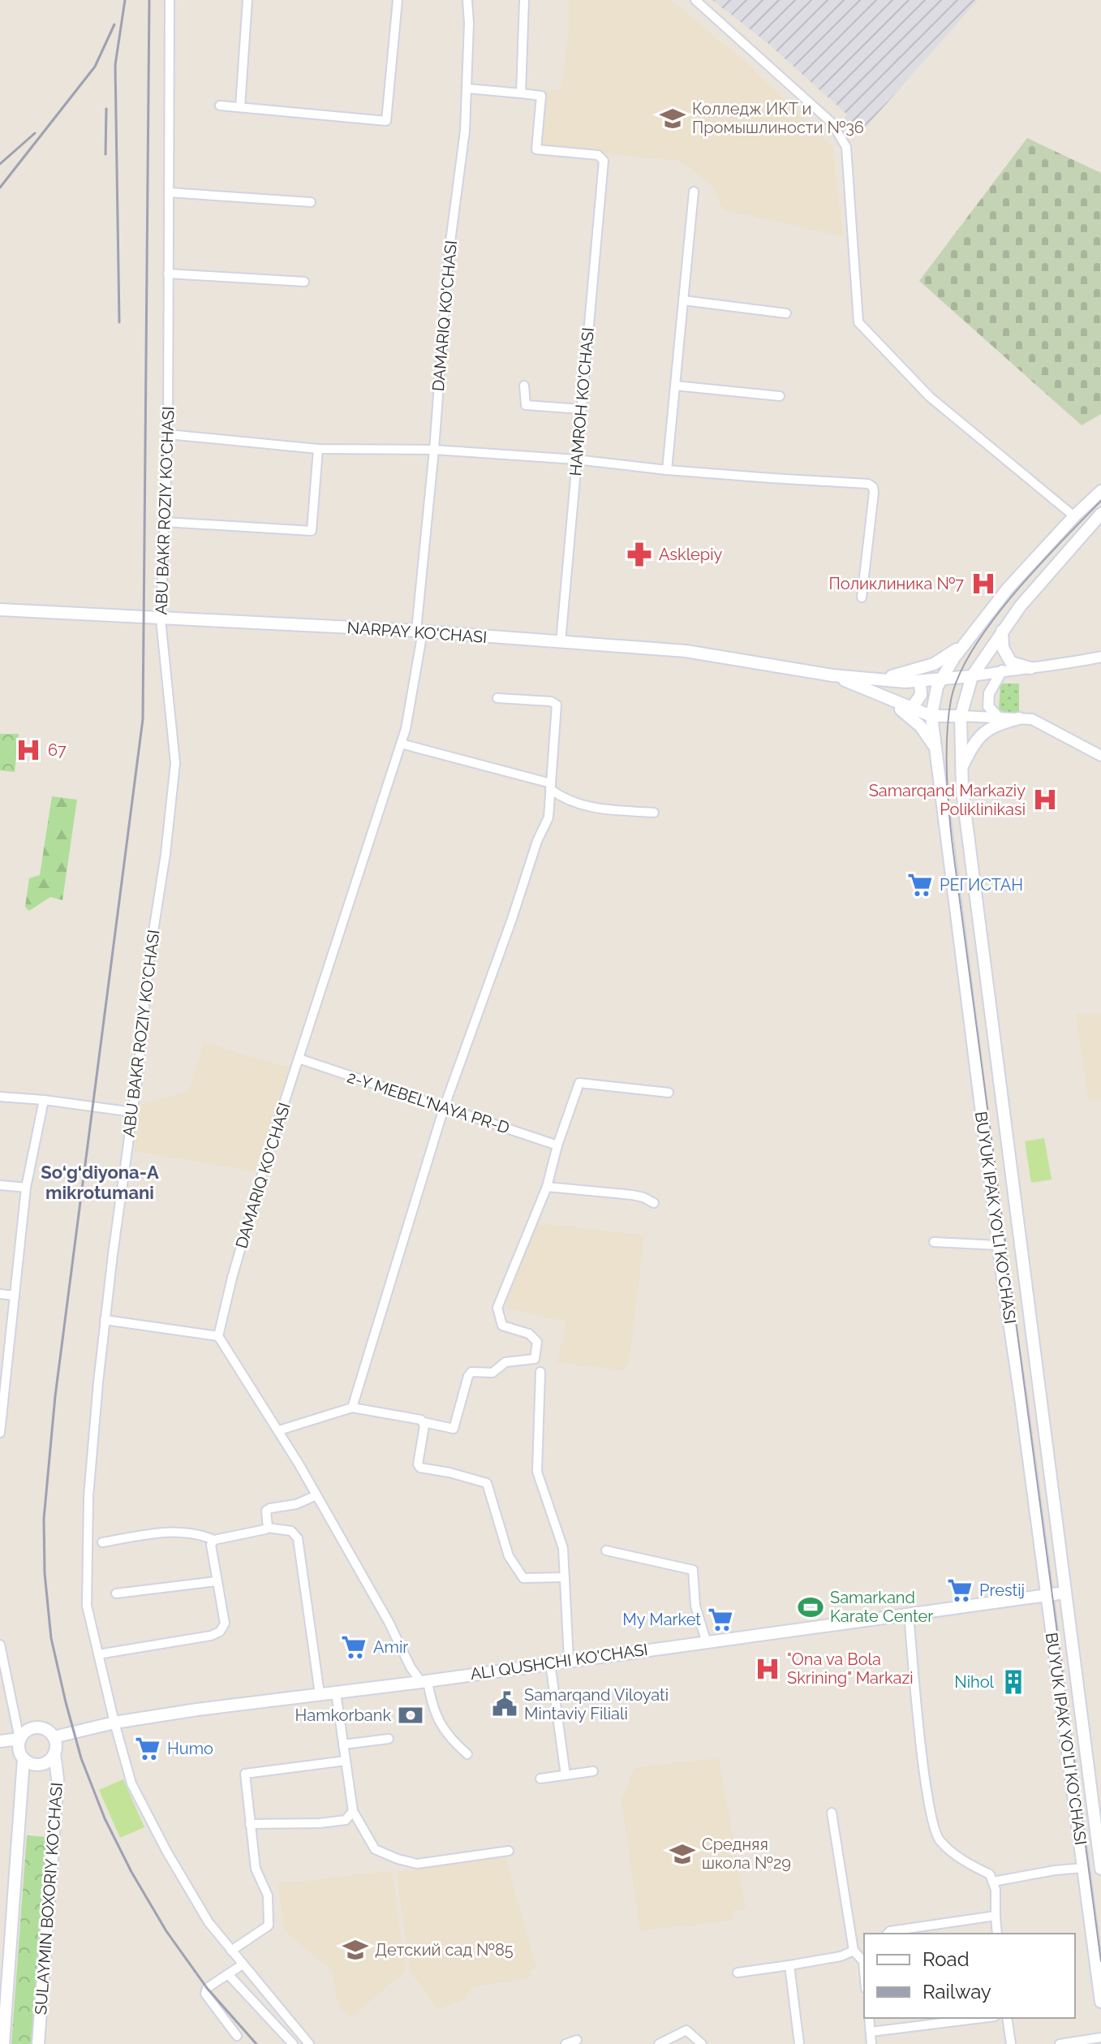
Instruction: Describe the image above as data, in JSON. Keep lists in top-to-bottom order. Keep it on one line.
{"streets":{"main road":["NARPAY KO'CHASI","BUYUK IPAK YO'LI KO'CHASI","ALI QUSHCHI KO'CHASI","SULAYMIN BOXORIY KO'CHASI"],"street":["DAMARIQ KO'CHASI","HAMROH KO'CHASI","ABU BAKR ROZIY KO'CHASI","2-Y MEBEL'NAYA PR-D"]},"crossings":[["DAMARIQ KO'CHASI","NARPAY KO'CHASI"],["DAMARIQ KO'CHASI","2-Y MEBEL'NAYA PR-D"],["HAMROH KO'CHASI","NARPAY KO'CHASI"],["ABU BAKR ROZIY KO'CHASI","NARPAY KO'CHASI"],["ABU BAKR ROZIY KO'CHASI","ALI QUSHCHI KO'CHASI"],["NARPAY KO'CHASI","BUYUK IPAK YO'LI KO'CHASI"],["BUYUK IPAK YO'LI KO'CHASI","ALI QUSHCHI KO'CHASI"],["ALI QUSHCHI KO'CHASI","SULAYMIN BOXORIY KO'CHASI"]],"districts":["So‘g‘diyona-А mikrotumani"],"places":{"school or university":["Колледж ИКТ и Промышлиности №36","Средняя школа №29","Детский сад №85"],"pharmacy":["Asklepiy"],"hospital":["Поликлиника №7","67","Samarqand Markaziy Poliklinikasi","\"Ona va Bola Skrining\" Markazi"],"supermarket":["РЕГИСТАН","Prestij","My Market","Amir","Humo"],"sports":["Samarkand Karate Center"],"building":["Nihol"],"public building":["Samarqand Viloyati Mintaviy Filiali"],"bank":["Hamkorbank"]},"legend":["Road","Railway"]}
